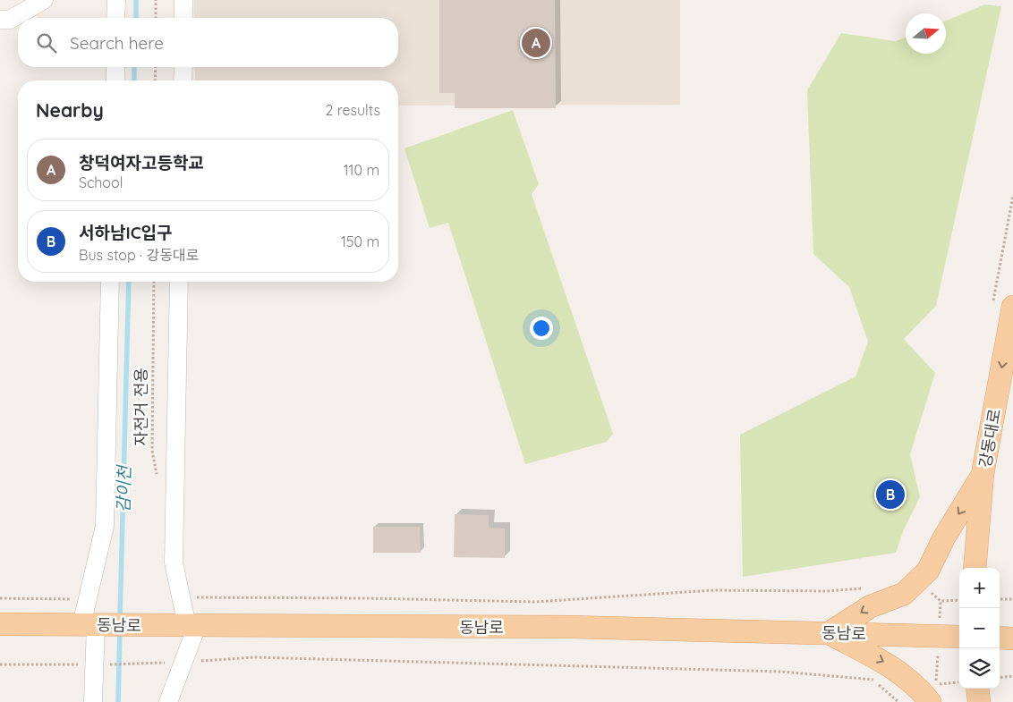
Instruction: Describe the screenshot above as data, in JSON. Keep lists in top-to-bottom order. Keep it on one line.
{"streets":{"main road":["강동대로","동남로"],"path":["자전거 전용"]},"one_way":["강동대로"],"water":["감이천"],"north":"right","page":{"search":"Search here","pins":["A","B"],"heading":["Nearby","2 results"],"list":[{"mark":"A","name":"창덕여자고등학교","note":"School","value":"110 m"},{"mark":"B","name":"서하남IC입구","note":"Bus stop · 강동대로","value":"150 m"}],"map_buttons":["+","−"]}}
